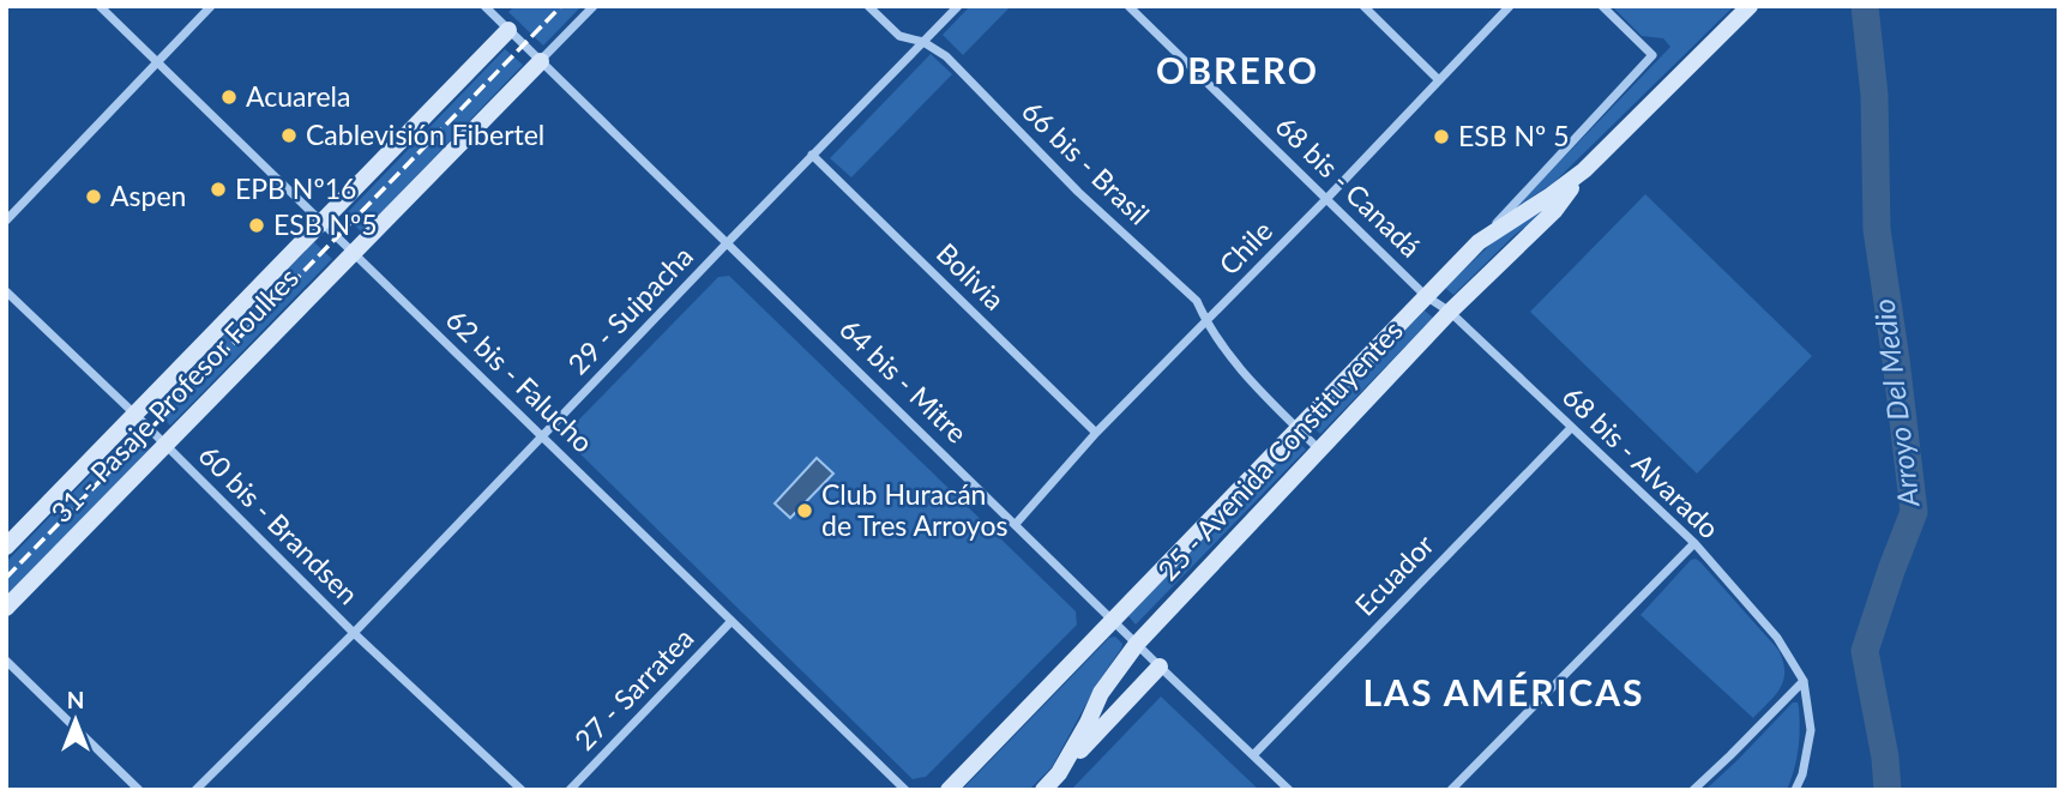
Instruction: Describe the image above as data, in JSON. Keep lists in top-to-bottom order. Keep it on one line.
{"streets":{"main road":["31 - Pasaje Profesor Foulkes","25 - Avenida Constituyentes"],"street":["66 bis - Brasil","68 bis - Canadá","Chile","Bolivia","29 - Suipacha","62 bis - Falucho","64 bis - Mitre","68 bis - Alvarado","60 bis - Brandsen","Ecuador","27 - Sarratea"]},"crossings":[["66 bis - Brasil","Chile"],["66 bis - Brasil","29 - Suipacha"],["66 bis - Brasil","25 - Avenida Constituyentes"],["68 bis - Canadá","Chile"],["68 bis - Canadá","25 - Avenida Constituyentes"],["68 bis - Canadá","68 bis - Alvarado"],["Chile","Bolivia"],["Chile","64 bis - Mitre"],["Bolivia","29 - Suipacha"],["29 - Suipacha","62 bis - Falucho"],["29 - Suipacha","64 bis - Mitre"],["29 - Suipacha","60 bis - Brandsen"],["62 bis - Falucho","31 - Pasaje Profesor Foulkes"],["62 bis - Falucho","27 - Sarratea"],["64 bis - Mitre","31 - Pasaje Profesor Foulkes"],["64 bis - Mitre","25 - Avenida Constituyentes"],["64 bis - Mitre","Ecuador"],["31 - Pasaje Profesor Foulkes","60 bis - Brandsen"],["25 - Avenida Constituyentes","68 bis - Alvarado"],["68 bis - Alvarado","Ecuador"]],"districts":["OBRERO","LAS AMÉRICAS"],"water":["Arroyo Del Medio"],"places":["Acuarela","Cablevisión Fibertel","ESB Nº 5","EPB Nº16","Aspen","ESB Nº5","Club Huracán de Tres Arroyos"],"north":"top"}
